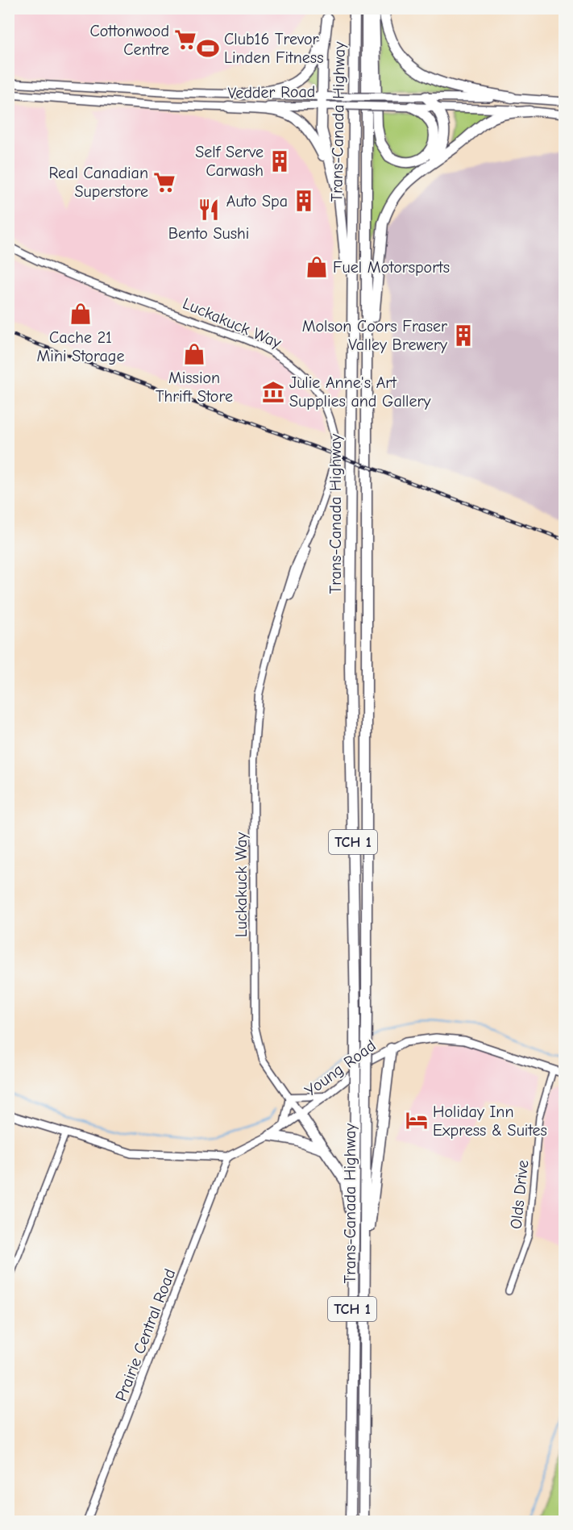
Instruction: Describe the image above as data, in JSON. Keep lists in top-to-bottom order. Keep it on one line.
{"streets":{"highway":["Trans-Canada Highway","TCH 1"],"main road":["Vedder Road","Young Road"],"street":["Luckakuck Way","Olds Drive","Prairie Central Road"]},"crossings":[["Luckakuck Way","Young Road"],["Young Road","Olds Drive"],["Young Road","Prairie Central Road"]],"places":{"supermarket":["Cottonwood Centre","Real Canadian Superstore"],"sports":["Club16 Trevor Linden Fitness"],"building":["Self Serve Carwash","Auto Spa","Molson Coors Fraser Valley Brewery"],"restaurant":["Bento Sushi"],"shop":["Fuel Motorsports","Cache 21 Mini Storage","Mission Thrift Store"],"museum":["Julie Anne's Art Supplies and Gallery"],"hotel":["Holiday Inn Express & Suites"]}}
